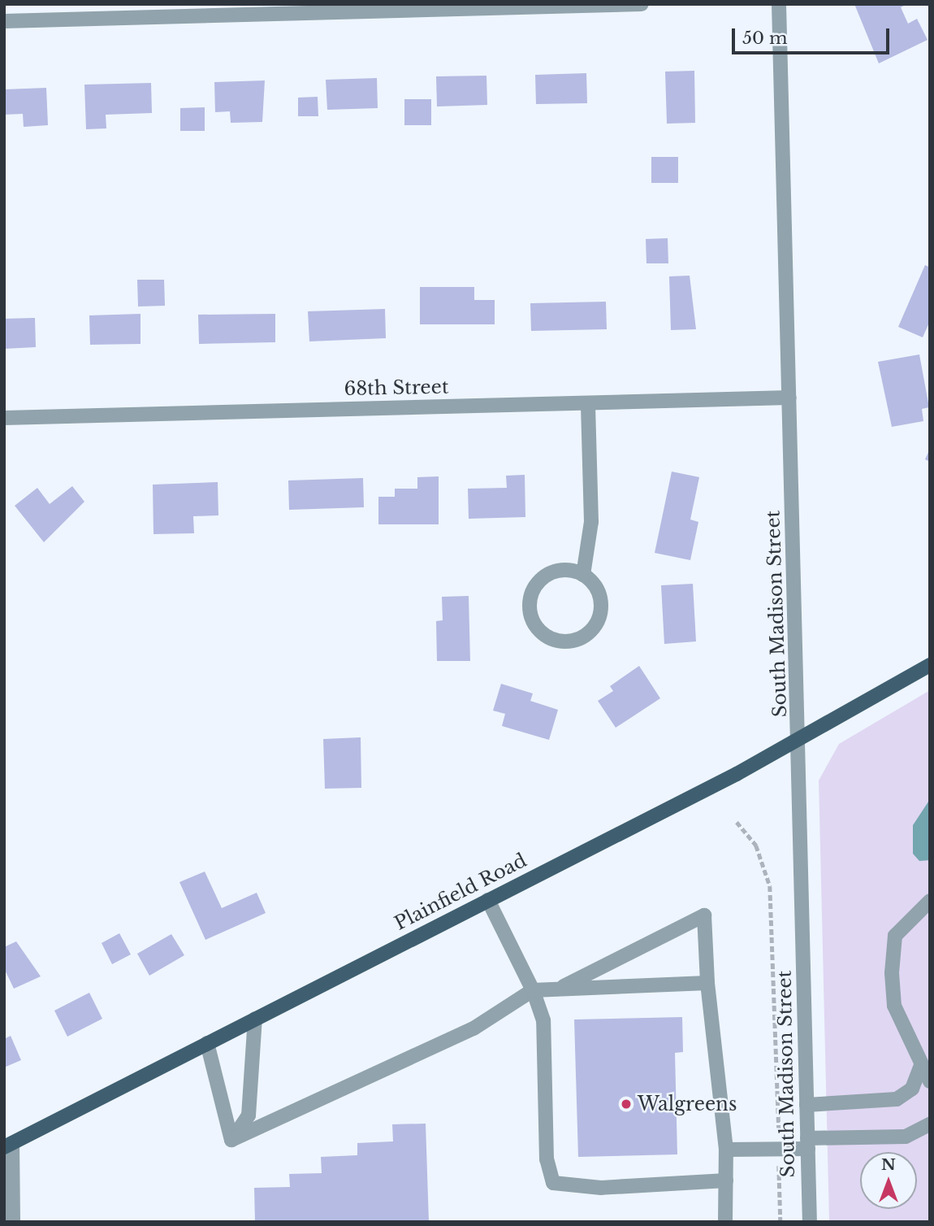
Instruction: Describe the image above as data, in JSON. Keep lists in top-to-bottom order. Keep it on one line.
{"streets":{"main road":["Plainfield Road"],"street":["68th Street","South Madison Street"]},"crossings":[["68th Street","South Madison Street"],["South Madison Street","Plainfield Road"]],"places":["Walgreens"],"scale_bar":"50 m","north":"top"}
